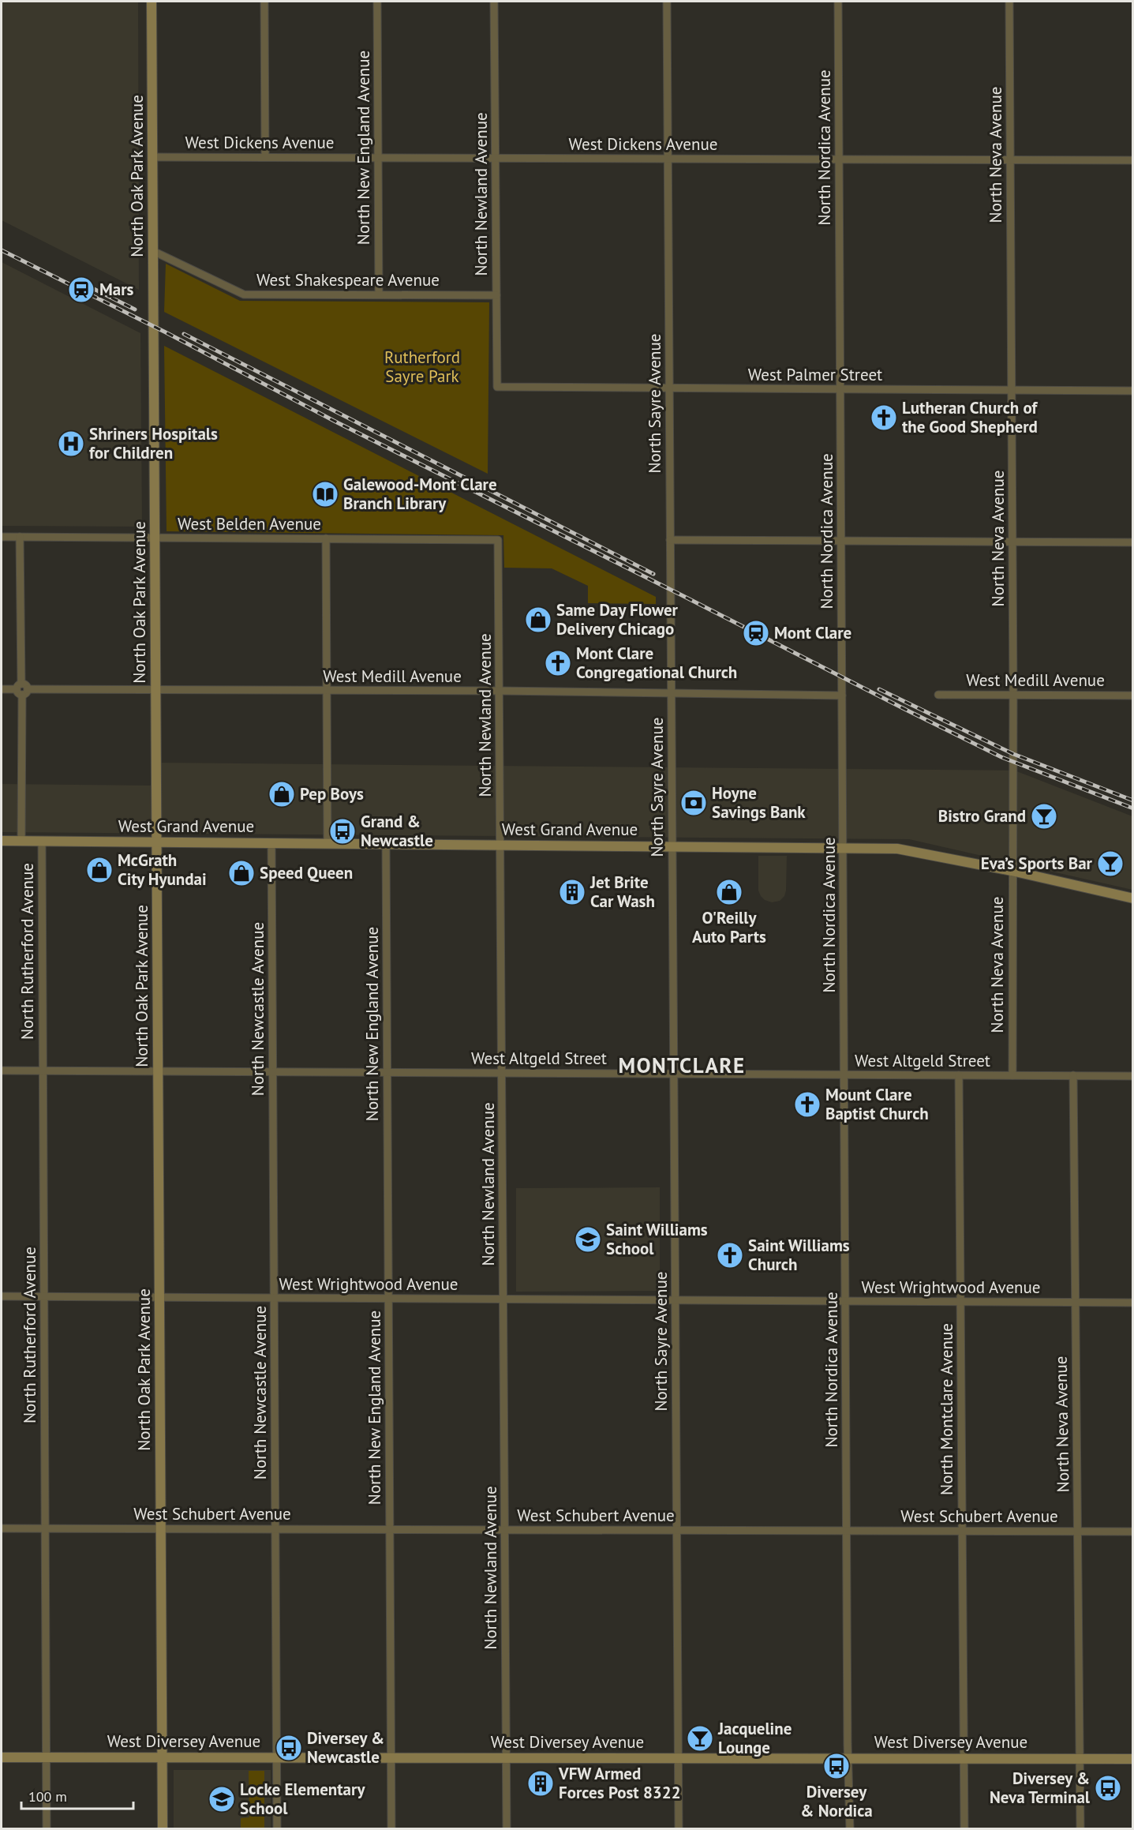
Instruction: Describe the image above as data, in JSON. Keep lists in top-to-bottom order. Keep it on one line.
{"streets":{"main road":["North Oak Park Avenue","West Grand Avenue","West Diversey Avenue"],"street":["West Dickens Avenue","North New England Avenue","North Nordica Avenue","North Neva Avenue","North Newland Avenue","West Shakespeare Avenue","West Palmer Street","North Sayre Avenue","West Belden Avenue","West Medill Avenue","North Rutherford Avenue","North Newcastle Avenue","West Altgeld Street","West Wrightwood Avenue","North Montclare Avenue","West Schubert Avenue"]},"crossings":[["West Dickens Avenue","North New England Avenue"],["West Dickens Avenue","North Nordica Avenue"],["West Dickens Avenue","North Neva Avenue"],["West Dickens Avenue","North Oak Park Avenue"],["West Dickens Avenue","North Newland Avenue"],["West Dickens Avenue","North Sayre Avenue"],["North New England Avenue","West Shakespeare Avenue"],["North New England Avenue","West Grand Avenue"],["North New England Avenue","West Altgeld Street"],["North New England Avenue","West Wrightwood Avenue"],["North New England Avenue","West Schubert Avenue"],["North New England Avenue","West Diversey Avenue"],["North Nordica Avenue","West Palmer Street"],["North Nordica Avenue","West Medill Avenue"],["North Nordica Avenue","West Grand Avenue"],["North Nordica Avenue","West Altgeld Street"],["North Nordica Avenue","West Wrightwood Avenue"],["North Nordica Avenue","West Schubert Avenue"],["North Nordica Avenue","West Diversey Avenue"],["North Neva Avenue","West Palmer Street"],["North Neva Avenue","West Medill Avenue"],["North Neva Avenue","West Grand Avenue"],["North Neva Avenue","West Altgeld Street"],["North Neva Avenue","West Wrightwood Avenue"],["North Neva Avenue","West Schubert Avenue"],["North Neva Avenue","West Diversey Avenue"],["North Oak Park Avenue","West Shakespeare Avenue"],["North Oak Park Avenue","West Belden Avenue"],["North Oak Park Avenue","West Medill Avenue"],["North Oak Park Avenue","West Grand Avenue"],["North Oak Park Avenue","West Altgeld Street"],["North Oak Park Avenue","West Wrightwood Avenue"],["North Oak Park Avenue","West Schubert Avenue"],["North Oak Park Avenue","West Diversey Avenue"],["North Newland Avenue","West Shakespeare Avenue"],["North Newland Avenue","West Palmer Street"],["North Newland Avenue","West Belden Avenue"],["North Newland Avenue","West Medill Avenue"],["North Newland Avenue","West Grand Avenue"],["North Newland Avenue","West Altgeld Street"],["North Newland Avenue","West Wrightwood Avenue"],["North Newland Avenue","West Schubert Avenue"],["North Newland Avenue","West Diversey Avenue"],["West Palmer Street","North Sayre Avenue"],["North Sayre Avenue","West Medill Avenue"],["North Sayre Avenue","West Grand Avenue"],["North Sayre Avenue","West Altgeld Street"],["North Sayre Avenue","West Wrightwood Avenue"],["North Sayre Avenue","West Schubert Avenue"],["North Sayre Avenue","West Diversey Avenue"],["West Belden Avenue","North Rutherford Avenue"],["West Medill Avenue","North Rutherford Avenue"],["West Grand Avenue","North Rutherford Avenue"],["West Grand Avenue","North Newcastle Avenue"],["North Rutherford Avenue","West Altgeld Street"],["North Rutherford Avenue","West Wrightwood Avenue"],["North Rutherford Avenue","West Schubert Avenue"],["North Rutherford Avenue","West Diversey Avenue"],["North Newcastle Avenue","West Altgeld Street"],["North Newcastle Avenue","West Wrightwood Avenue"],["North Newcastle Avenue","West Schubert Avenue"],["North Newcastle Avenue","West Diversey Avenue"],["West Altgeld Street","North Montclare Avenue"],["West Wrightwood Avenue","North Montclare Avenue"],["North Montclare Avenue","West Schubert Avenue"],["North Montclare Avenue","West Diversey Avenue"]],"districts":["MONTCLARE"],"parks":["Rutherford Sayre Park"],"places":{"station":["Mars","Mont Clare"],"church":["Lutheran Church of the Good Shepherd","Mont Clare Congregational Church","Mount Clare Baptist Church","Saint Williams Church"],"hospital":["Shriners Hospitals for Children"],"library":["Galewood-Mont Clare Branch Library"],"shop":["Same Day Flower Delivery Chicago","Pep Boys","McGrath City Hyundai","Speed Queen","O'Reilly Auto Parts"],"bank":["Hoyne Savings Bank"],"bar":["Bistro Grand","Eva’s Sports Bar","Jacqueline Lounge"],"bus stop":["Grand & Newcastle","Diversey & Newcastle","Diversey & Nordica","Diversey & Neva Terminal"],"building":["Jet Brite Car Wash","VFW Armed Forces Post 8322"],"school or university":["Saint Williams School","Locke Elementary School"]},"scale_bar":"100 m"}
